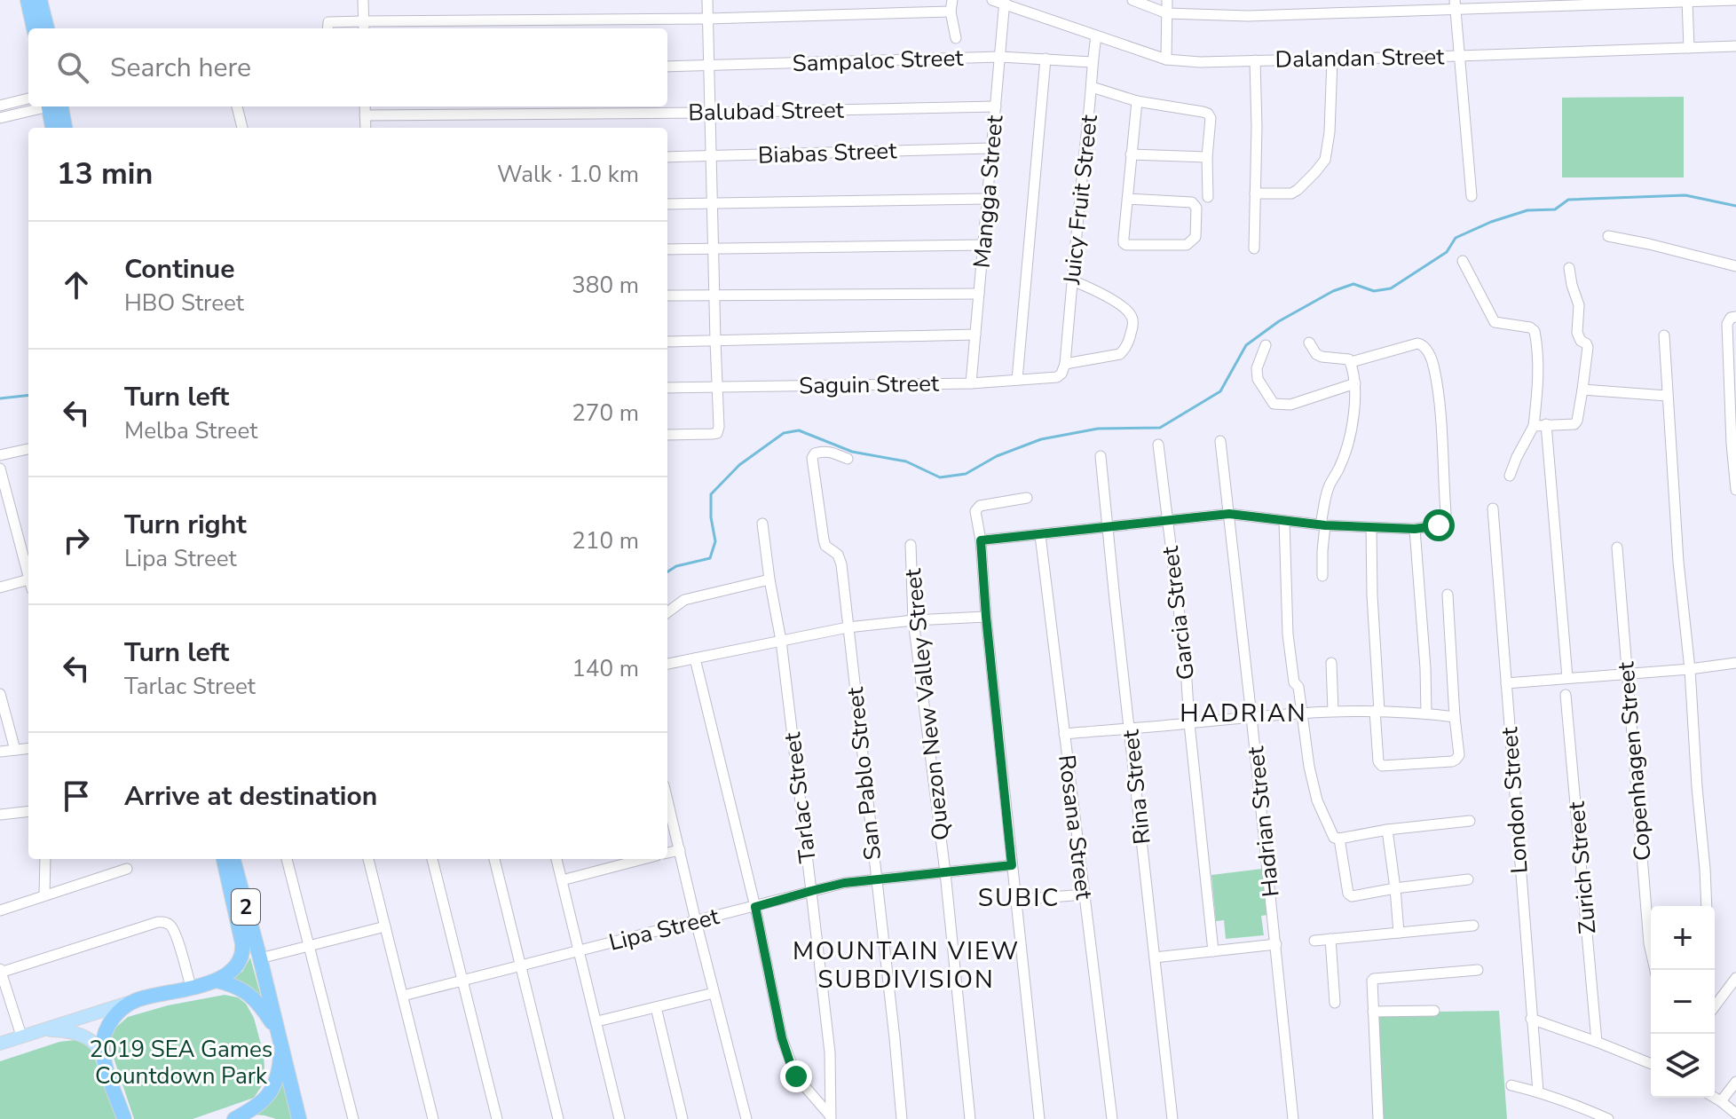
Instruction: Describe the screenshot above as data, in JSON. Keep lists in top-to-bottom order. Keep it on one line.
{"streets":{"highway":["2"],"street":["Dalandan Street","Sampaloc Street","Balubad Street","Biabas Street","Mangga Street","Juicy Fruit Street","Saguin Street","Garcia Street","Quezon New Valley Street","Copenhagen Street","San Pablo Street","Rina Street","Tarlac Street","London Street","Hadrian Street","Rosana Street","Zurich Street","Lipa Street"]},"crossings":[["Dalandan Street","Mangga Street"],["Dalandan Street","Juicy Fruit Street"],["Sampaloc Street","Mangga Street"],["Sampaloc Street","Juicy Fruit Street"],["Balubad Street","Mangga Street"],["Biabas Street","Mangga Street"],["Mangga Street","Saguin Street"],["Juicy Fruit Street","Saguin Street"],["Quezon New Valley Street","Lipa Street"],["San Pablo Street","Lipa Street"],["Tarlac Street","Lipa Street"]],"districts":["HADRIAN","SUBIC","MOUNTAIN VIEW SUBDIVISION"],"parks":["2019 SEA Games Countdown Park"],"page":{"search":"Search here","heading":["13 min","Walk · 1.0 km"],"list":[["Continue","HBO Street","380 m"],["Turn left","Melba Street","270 m"],["Turn right","Lipa Street","210 m"],["Turn left","Tarlac Street","140 m"],"Arrive at destination"],"map_buttons":["+","−"]}}
